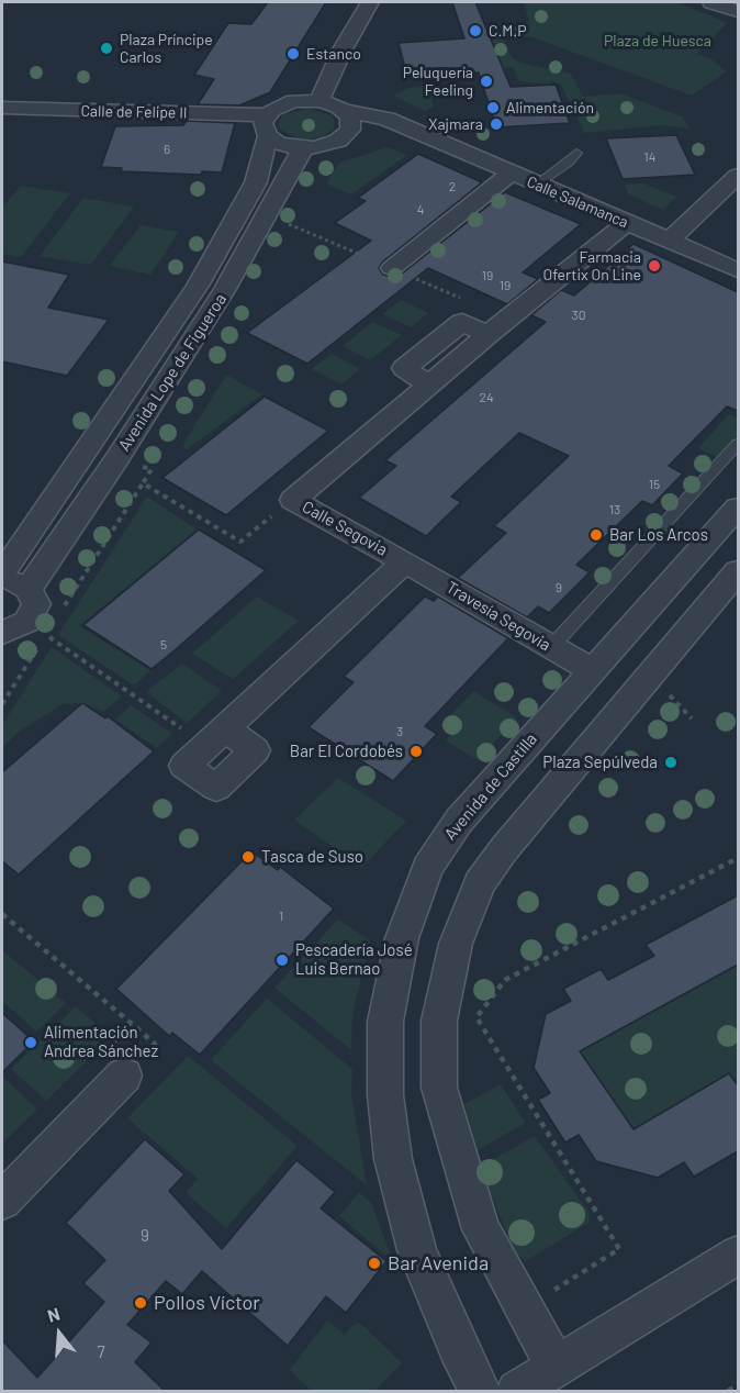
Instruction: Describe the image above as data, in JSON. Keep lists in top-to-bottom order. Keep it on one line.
{"streets":{"street":["Calle de Felipe II","Calle Salamanca","Avenida Lope de Figueroa","Calle Segovia","Travesía Segovia","Avenida de Castilla"]},"crossings":[["Calle de Felipe II","Avenida Lope de Figueroa"],["Calle Salamanca","Avenida Lope de Figueroa"],["Calle Salamanca","Calle Segovia"],["Calle Segovia","Travesía Segovia"],["Travesía Segovia","Avenida de Castilla"]],"parks":["Plaza de Huesca"],"places":["C.M.P","Plaza Príncipe Carlos","Estanco","Peluquería Feeling","Alimentación","Xajmara","Farmacia Ofertix On Line","Bar Los Arcos","Bar El Cordobés","Plaza Sepúlveda","Tasca de Suso","Pescadería José Luis Bernao","Alimentación Andrea Sánchez","Bar Avenida","Pollos Víctor"],"house_numbers":["6","14","2","4","19","19","30","24","15","13","9","5","3","1","9","7"],"north":"top"}
